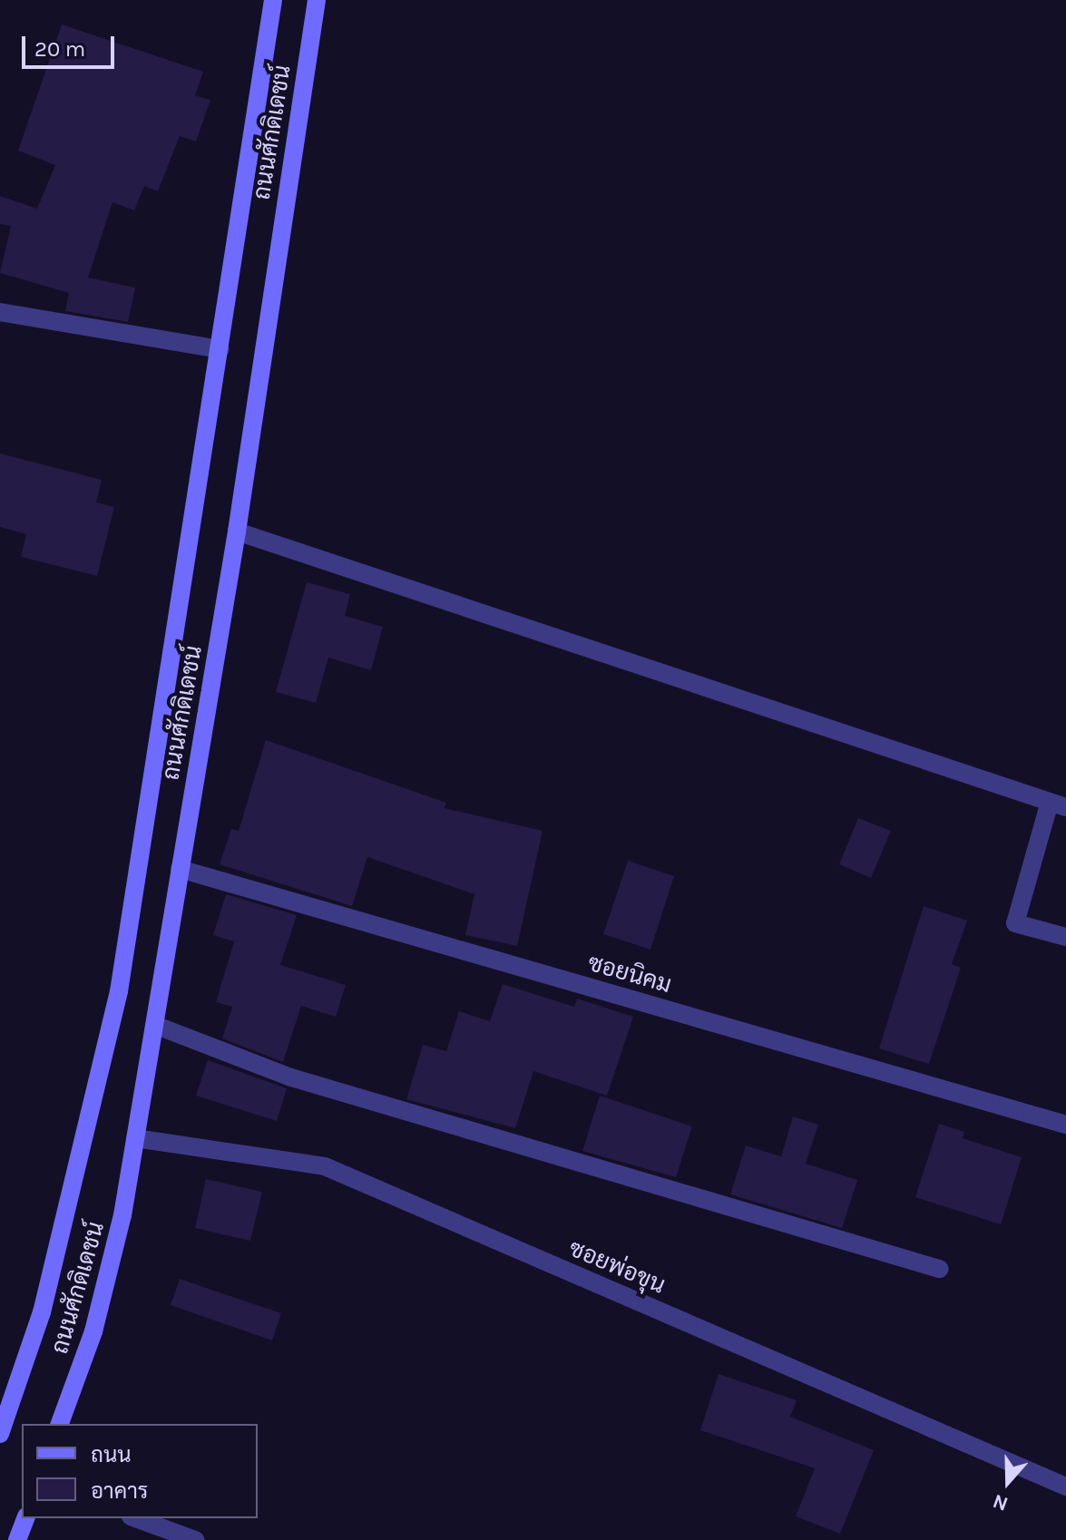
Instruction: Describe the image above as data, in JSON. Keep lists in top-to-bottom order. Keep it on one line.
{"streets":{"main road":["ถนนศักดิเดชน์"],"street":["ซอยนิคม","ซอยพ่อขุน"]},"crossings":[["ถนนศักดิเดชน์","ซอยนิคม"],["ถนนศักดิเดชน์","ซอยพ่อขุน"]],"legend":["ถนน","อาคาร"],"scale_bar":"20 m","north":"bottom"}
